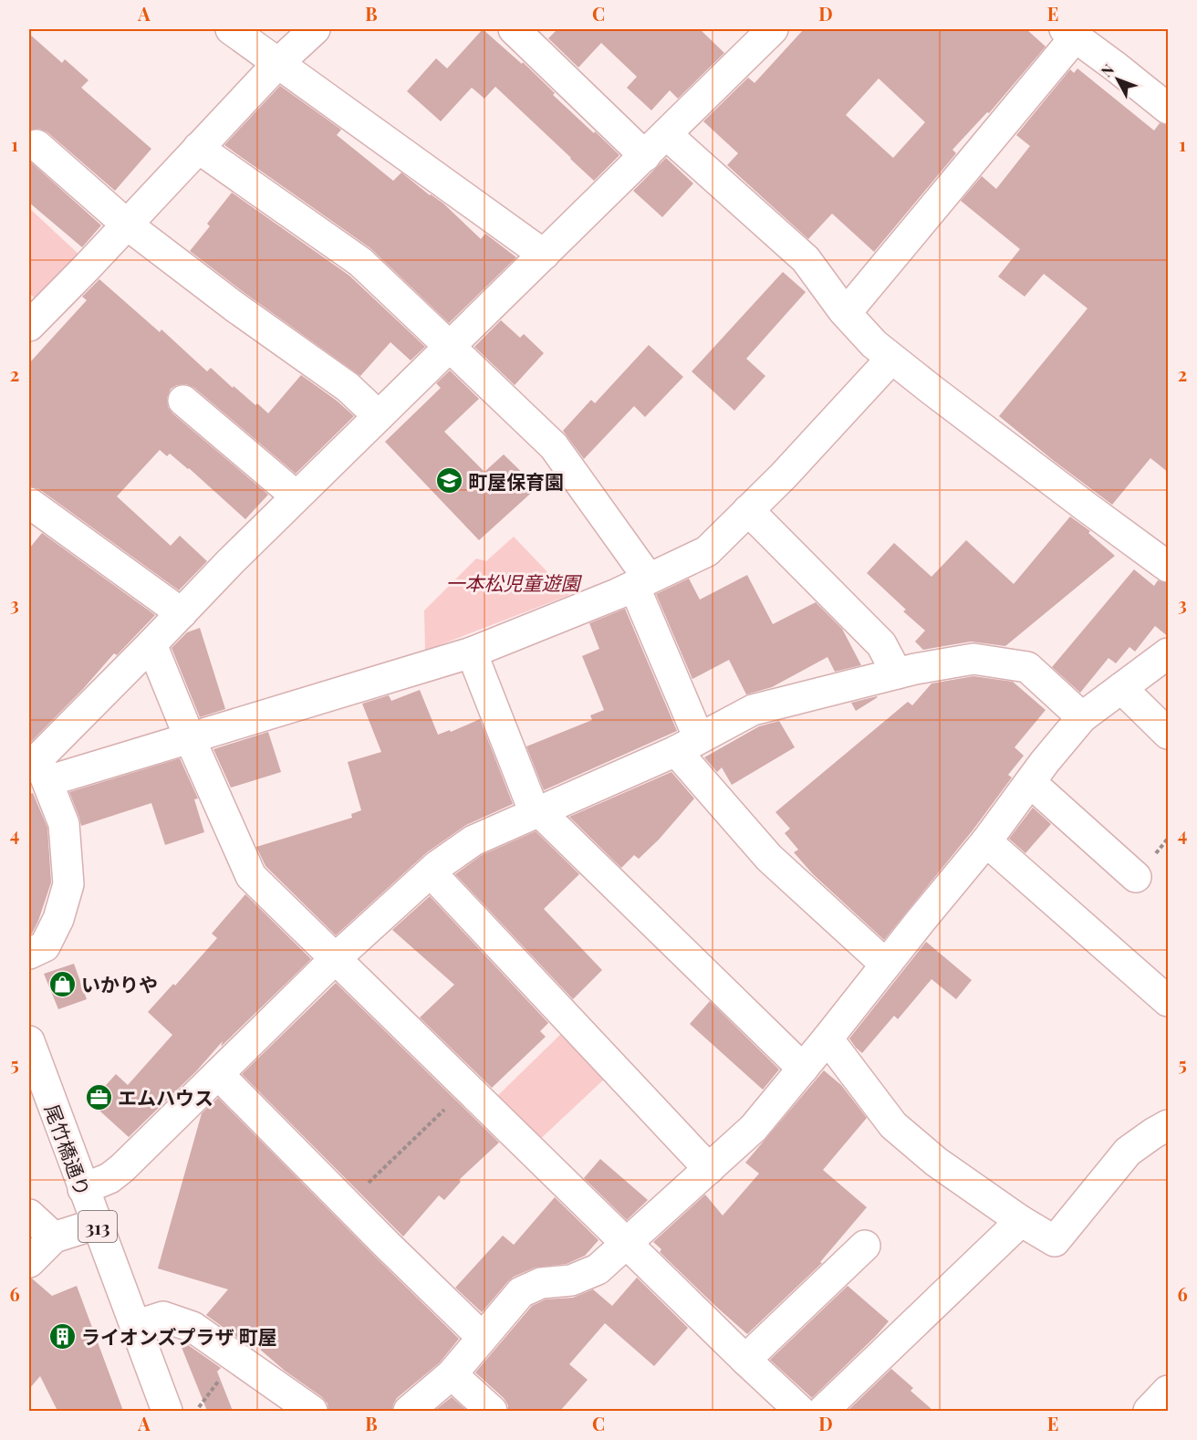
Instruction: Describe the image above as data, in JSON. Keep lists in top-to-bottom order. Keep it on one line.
{"streets":{"street":["尾竹橋通り","313"]},"parks":["一本松児童遊園"],"places":{"school or university":["町屋保育園"],"shop":["いかりや"],"office":["エムハウス"],"building":["ライオンズプラザ 町屋"]},"north":"top left","grid":{"columns":["A","B","C","D","E"],"rows":["1","2","3","4","5","6"]}}
